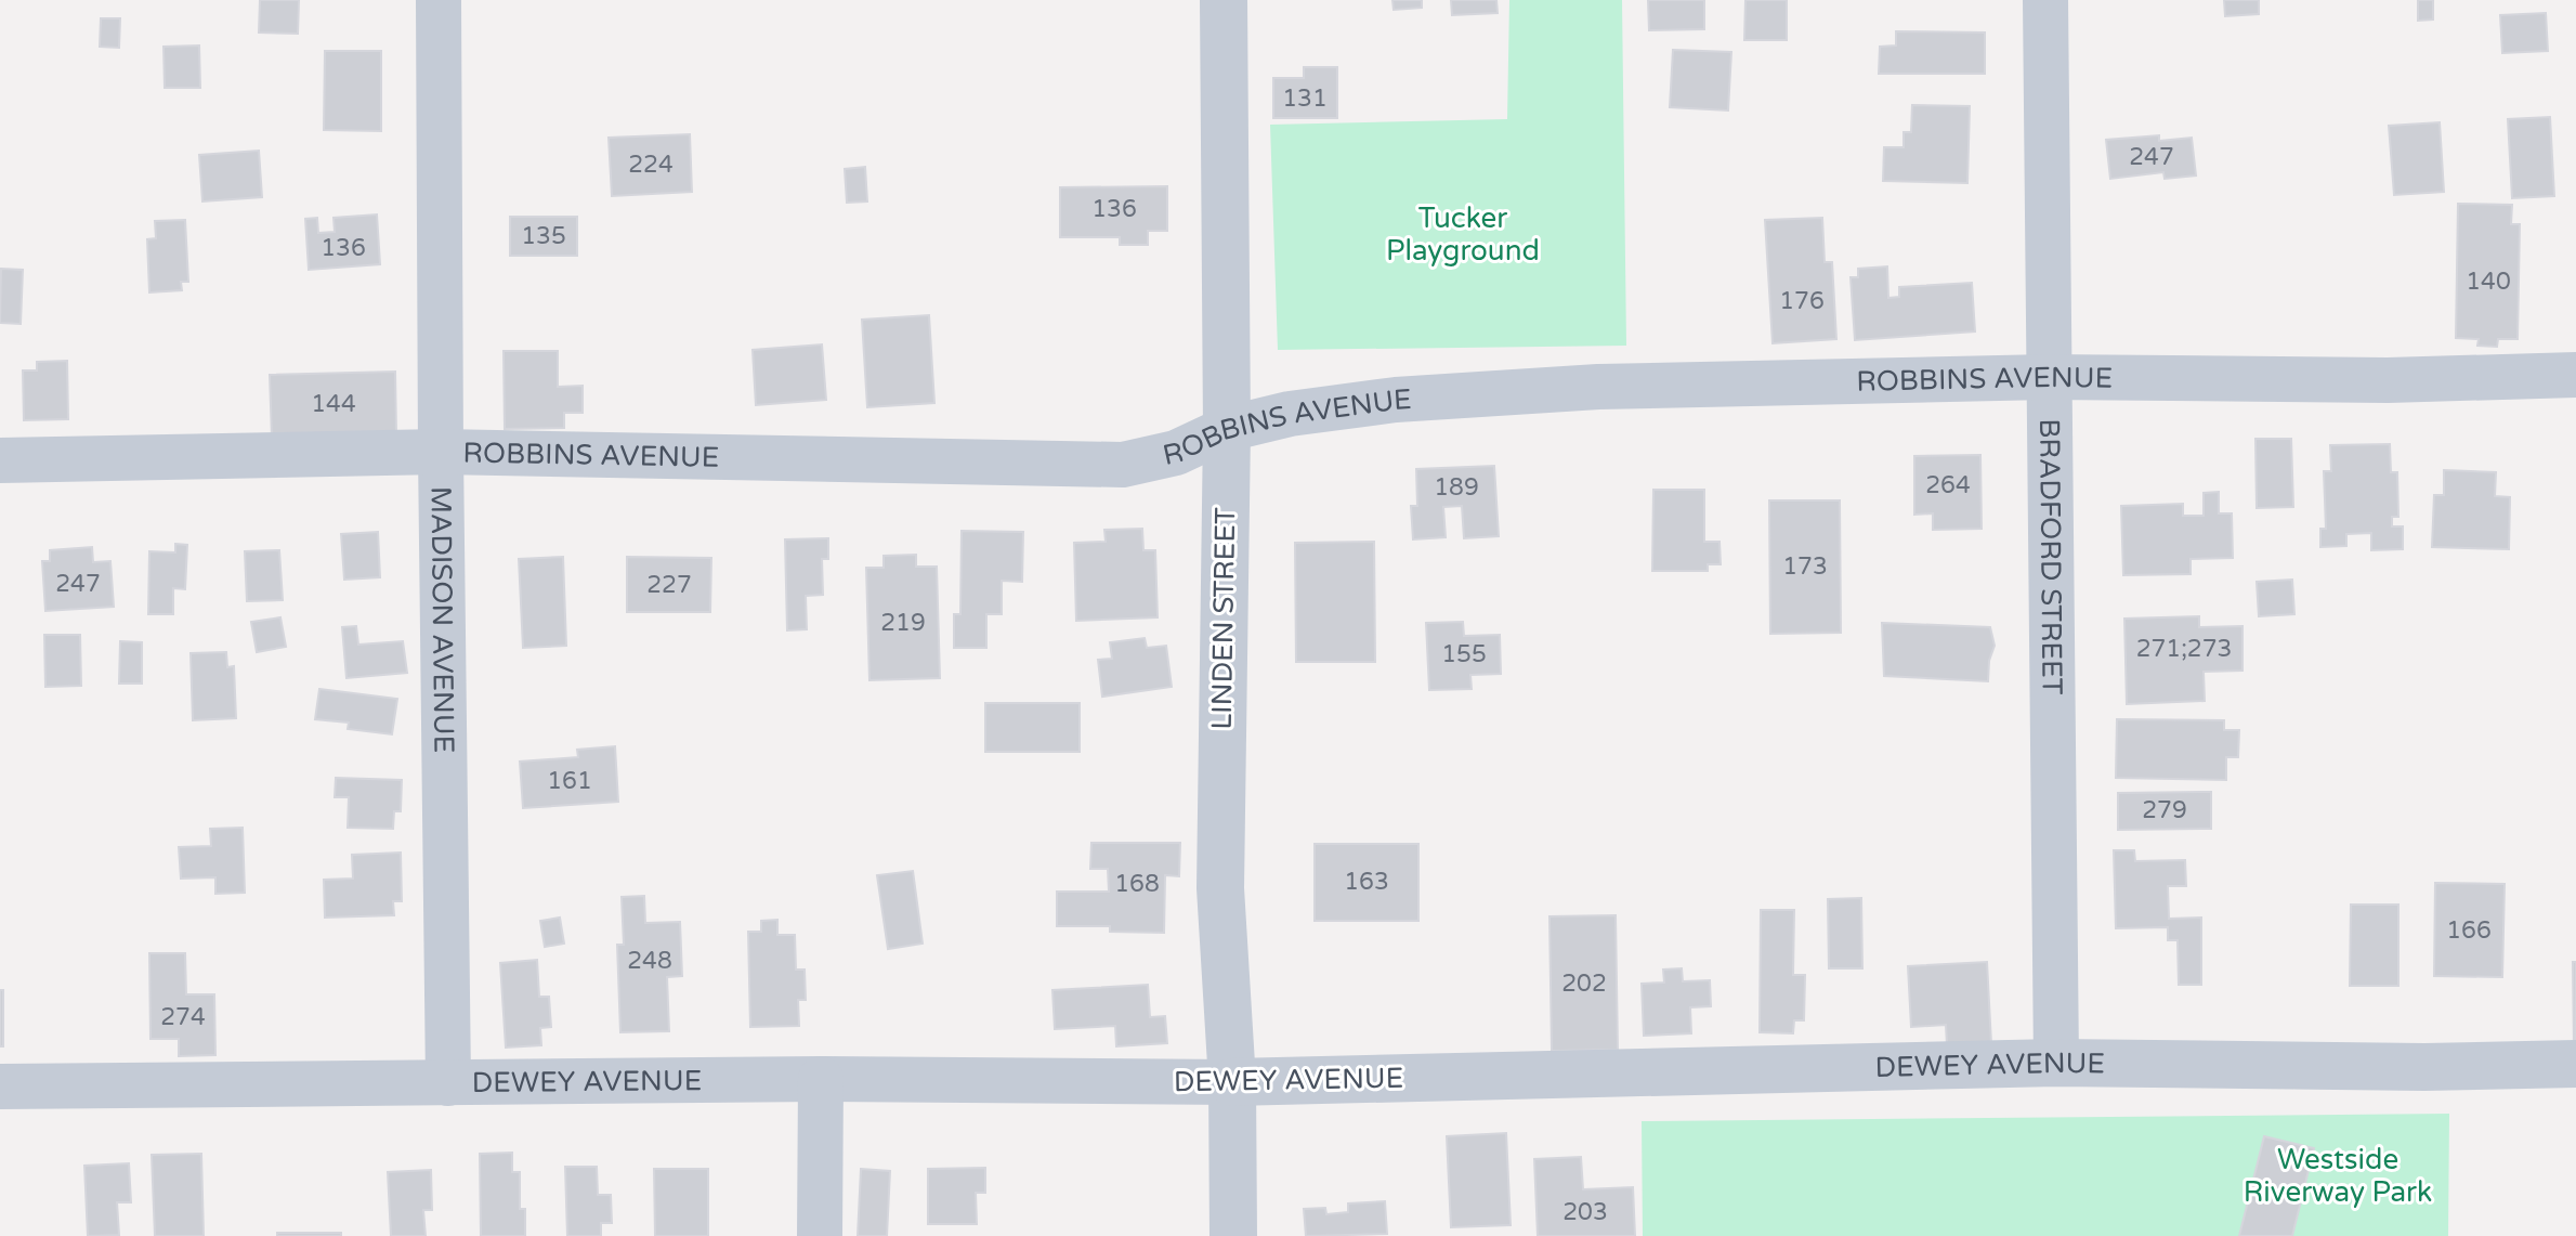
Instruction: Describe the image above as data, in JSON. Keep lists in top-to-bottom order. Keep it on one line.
{"streets":{"street":["ROBBINS AVENUE","BRADFORD STREET","LINDEN STREET","MADISON AVENUE","DEWEY AVENUE"]},"crossings":[["ROBBINS AVENUE","BRADFORD STREET"],["ROBBINS AVENUE","LINDEN STREET"],["ROBBINS AVENUE","MADISON AVENUE"],["BRADFORD STREET","DEWEY AVENUE"],["LINDEN STREET","DEWEY AVENUE"],["MADISON AVENUE","DEWEY AVENUE"]],"parks":["Tucker Playground","Westside Riverway Park"],"house_numbers":["131","247","224","136","135","136","140","176","144","264","189","173","247","227","219","271;273","155","161","279","163","168","166","248","202","274","203"]}
